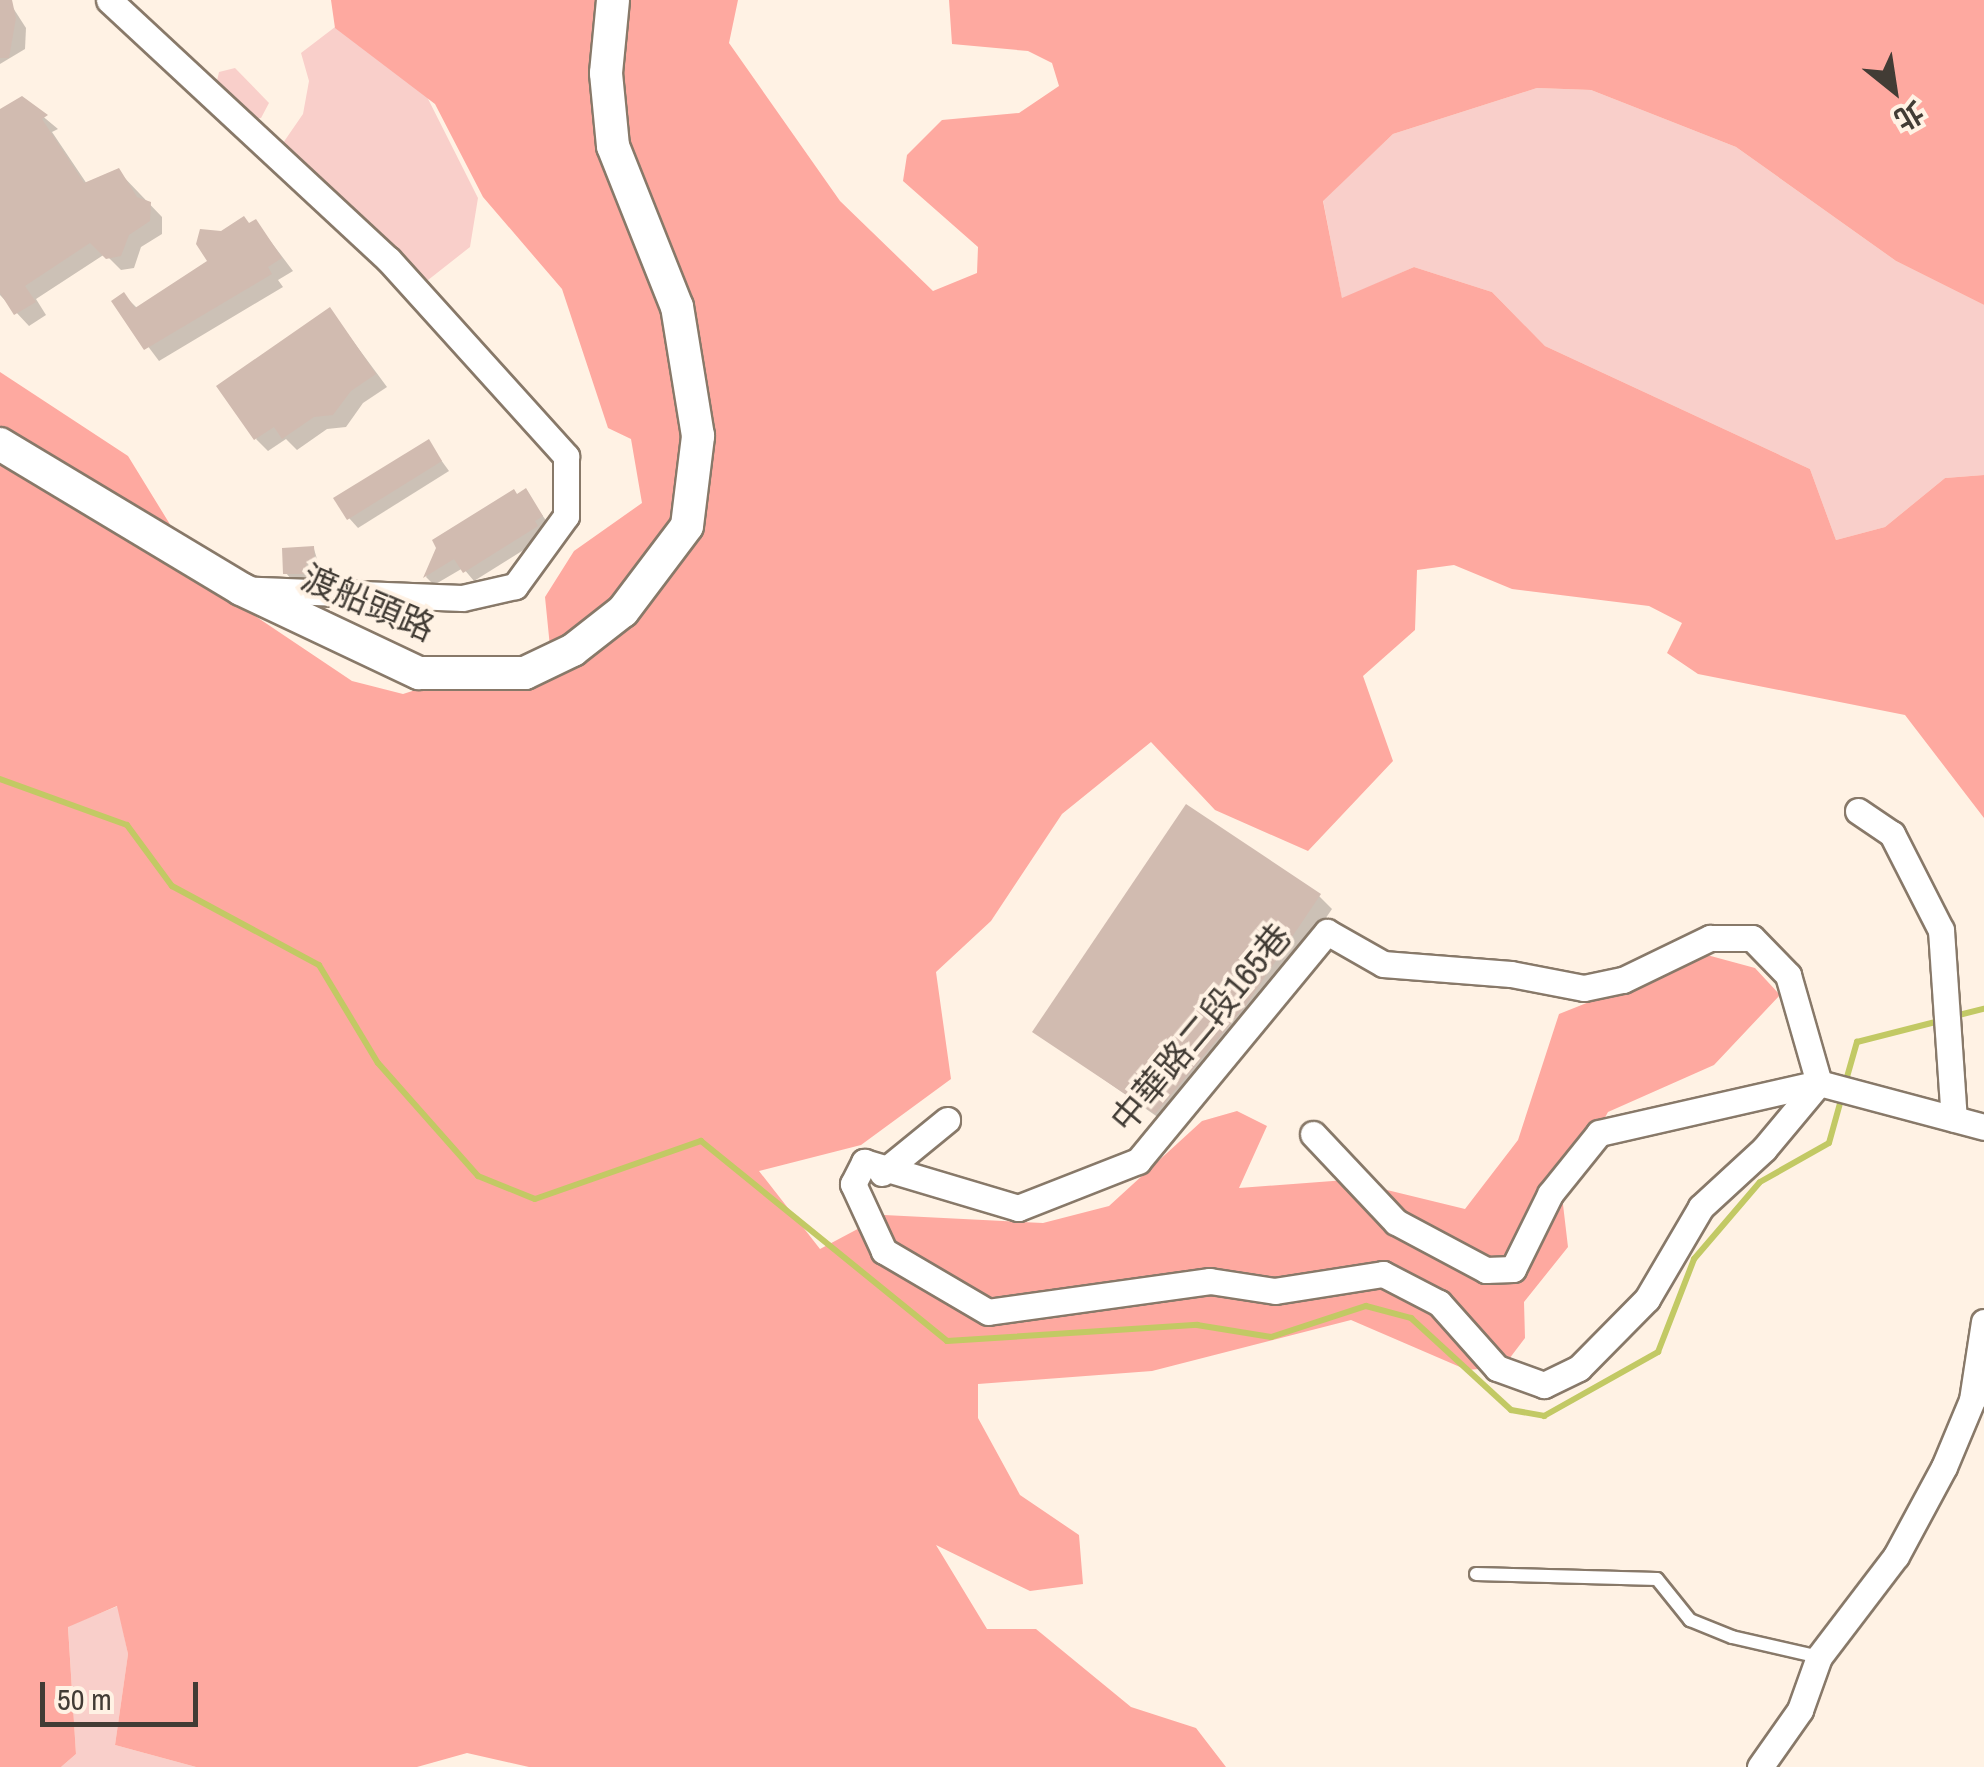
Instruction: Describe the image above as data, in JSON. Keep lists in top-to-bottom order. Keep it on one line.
{"streets":{"street":["渡船頭路","中華路二段165巷"]},"scale_bar":"50 m","north":"bottom right"}
